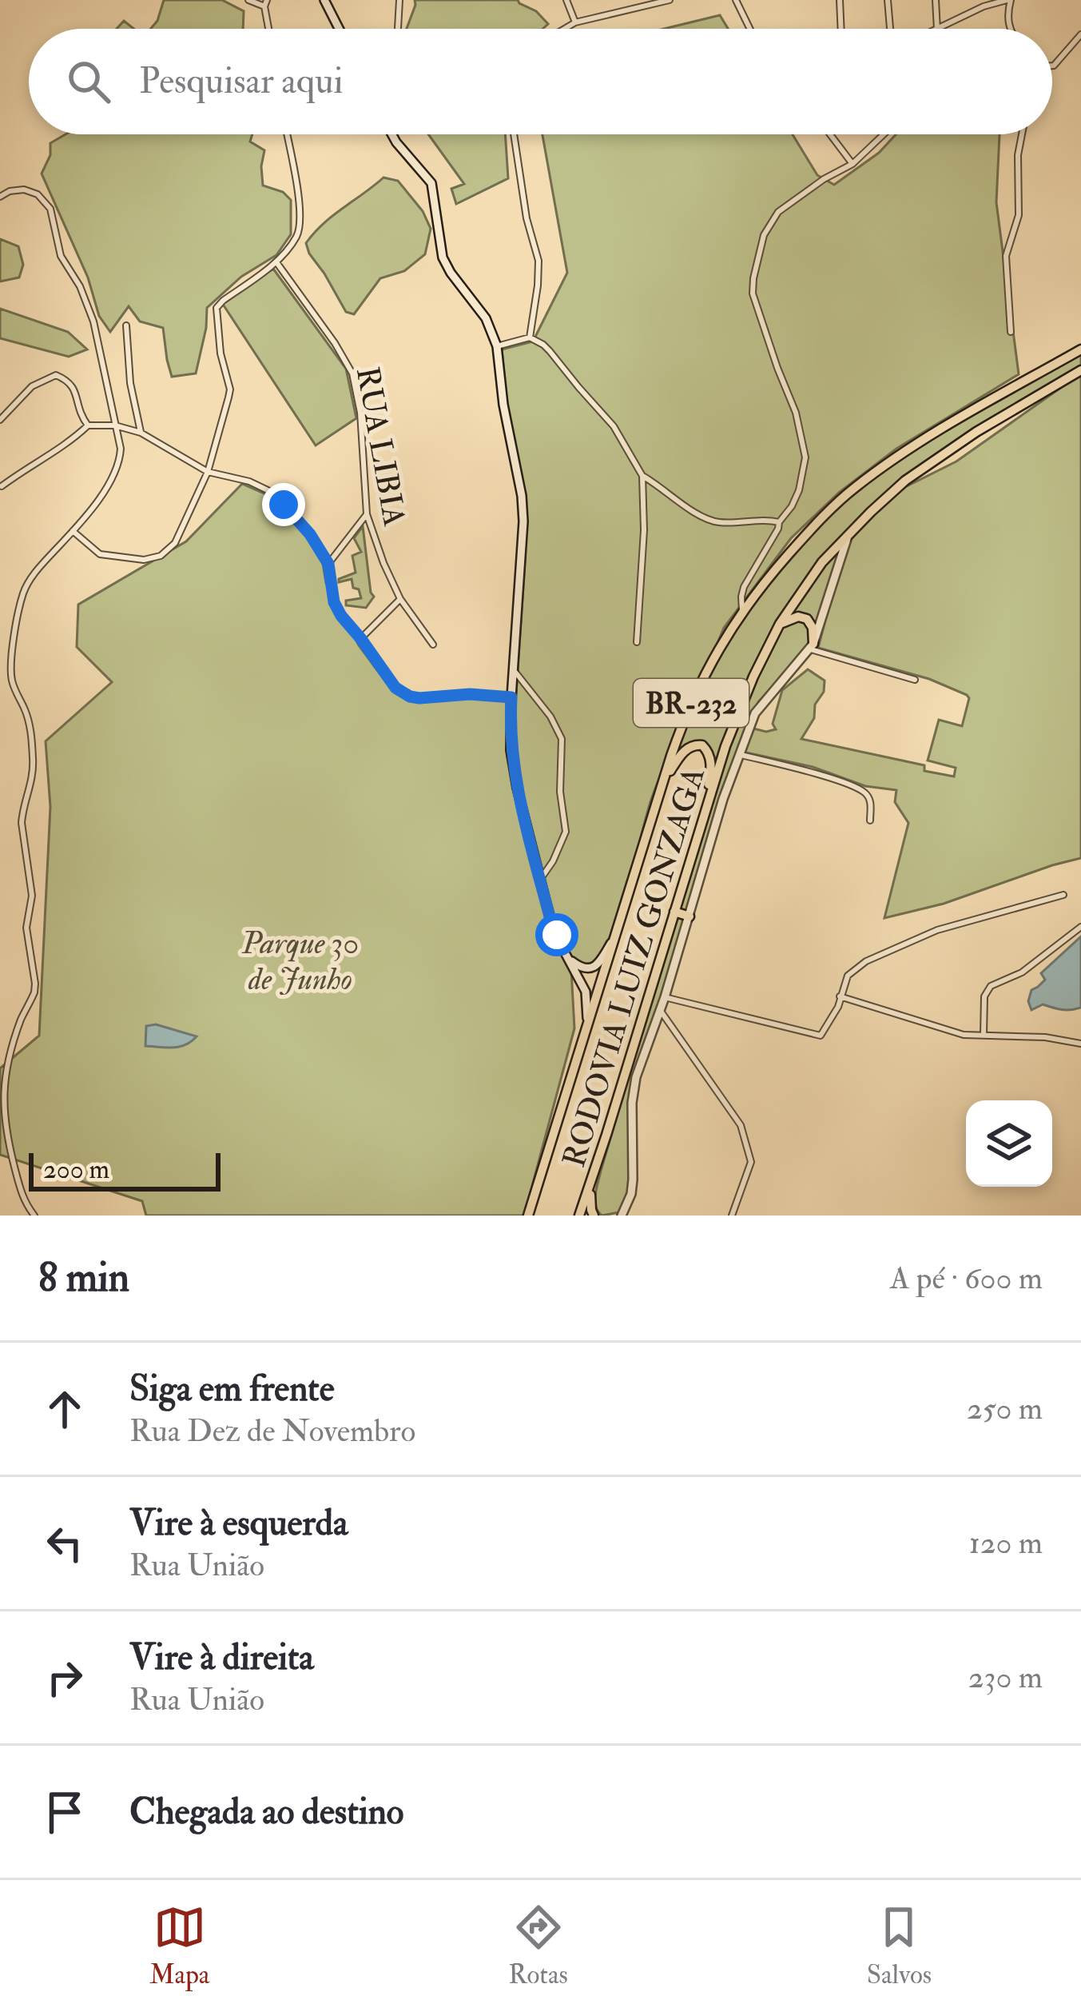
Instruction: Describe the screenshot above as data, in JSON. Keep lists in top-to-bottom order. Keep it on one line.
{"streets":{"highway":["BR-232","RODOVIA LUIZ GONZAGA"],"street":["RUA LIBIA"]},"crossings":[["BR-232","RODOVIA LUIZ GONZAGA"]],"parks":["Parque 30 de Junho"],"scale_bar":"200 m","page":{"search":"Pesquisar aqui","scale":"200 m","heading":["8 min","A pé · 600 m"],"list":[["Siga em frente","Rua Dez de Novembro","250 m"],["Vire à esquerda","Rua União","120 m"],["Vire à direita","Rua União","230 m"],"Chegada ao destino"],"nav":["Mapa","Rotas","Salvos"]}}
